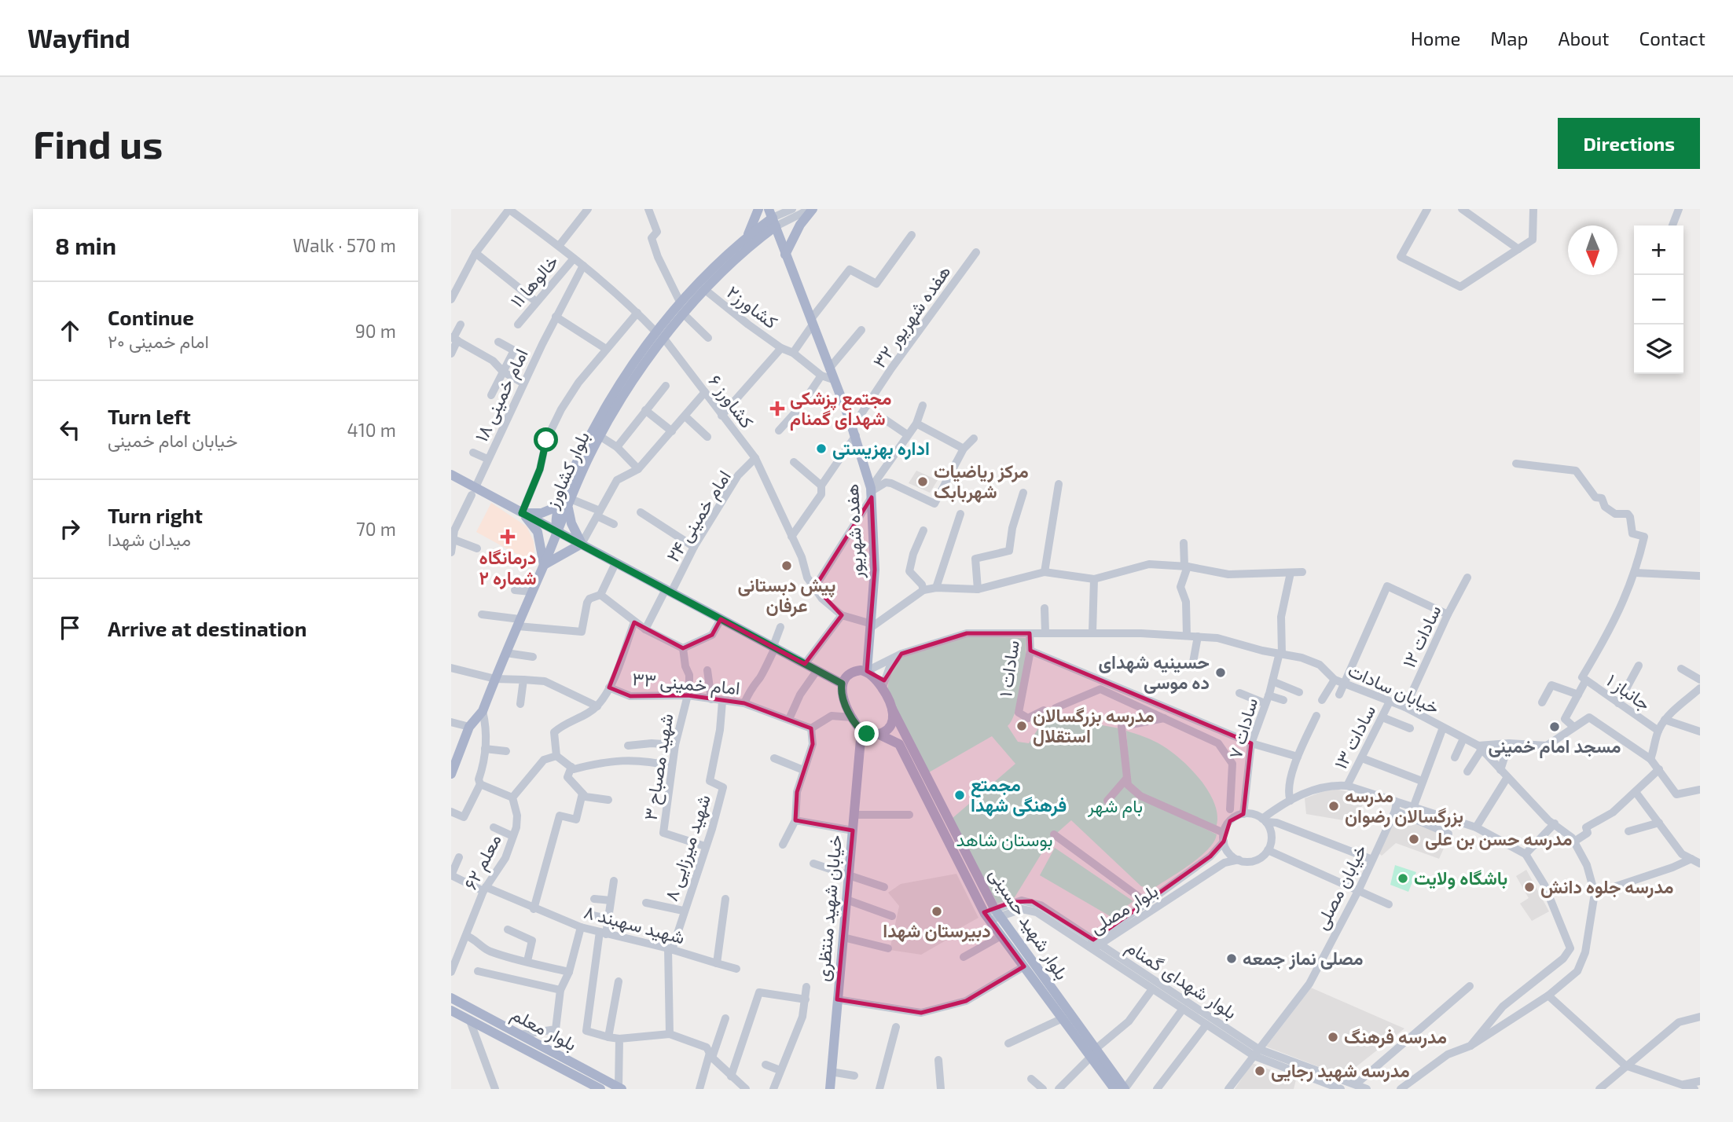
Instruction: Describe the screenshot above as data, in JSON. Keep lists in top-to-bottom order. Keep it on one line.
{"streets":{"main road":["بلوار کشاورز","هفده شهریور","خیابان شهید منتظری","بلوار شهید حسینی","بلوار معلم"],"street":["خالوها ۱۱","کشاورز۲","هفده شهریور ۳۲","امام خمینی ۱۸","کشاورز ۶","امام خمینی ۲۴","سادات ۱۲","سادات ۱","امام خمینی ۳۳","خیابان سادات","جانباز ۱","سادات ۷","سادات ۱۳","شهید مصباح ۳","شهید میرزایی ۸","معلم ۶۲","خیابان مصلی","بلوار مصلی","شهید سهبند ۸","بلوار شهدای گمنام"]},"crossings":[["کشاورز۲","بلوار کشاورز"],["کشاورز۲","هفده شهریور"],["هفده شهریور ۳۲","کشاورز ۶"],["هفده شهریور ۳۲","هفده شهریور"],["کشاورز ۶","بلوار کشاورز"],["کشاورز ۶","امام خمینی ۲۴"],["بلوار کشاورز","هفده شهریور"],["هفده شهریور","خیابان سادات"],["هفده شهریور","خیابان شهید منتظری"],["هفده شهریور","بلوار شهید حسینی"],["سادات ۱۲","خیابان سادات"],["سادات ۱","خیابان سادات"],["امام خمینی ۳۳","شهید مصباح ۳"],["امام خمینی ۳۳","شهید میرزایی ۸"],["خیابان سادات","سادات ۷"],["خیابان سادات","سادات ۱۳"],["خیابان سادات","خیابان شهید منتظری"],["خیابان سادات","بلوار شهید حسینی"],["سادات ۷","بلوار مصلی"],["شهید مصباح ۳","شهید میرزایی ۸"],["شهید میرزایی ۸","شهید سهبند ۸"],["معلم ۶۲","شهید سهبند ۸"],["خیابان مصلی","بلوار شهدای گمنام"],["خیابان شهید منتظری","بلوار شهید حسینی"],["بلوار مصلی","بلوار شهدای گمنام"],["بلوار شهید حسینی","بلوار شهدای گمنام"]],"parks":["بام شهر","بوستان شاهد"],"places":{"health":["مجتمع پزشکی شهدای گمنام","درمانگاه شماره ۲"],"other":["اداره بهزیستی","مرکز ریاضیات شهربابک","پیش دبستانی عرفان","حسینیه شهدای ده موسی","مدرسه بزرگسالان استقلال","مسجد امام خمینی","مجمتع فرهنگی شهدا","مدرسه بزرگسالان رضوان","مدرسه حسن بن علی","باشگاه ولایت","مدرسه جلوه دانش","دبیرستان شهدا","مصلی نماز جمعه","مدرسه فرهنگ","مدرسه شهید رجایی"]},"north":"bottom","page":{"header":"Wayfind","nav":["Home","Map","About","Contact"],"buttons":"Directions","title":"Find us","heading":["8 min","Walk · 570 m"],"map_buttons":["+","−"],"list":[["Continue","امام خمینی ۲۰","90 m"],["Turn left","خیابان امام خمینی","410 m"],["Turn right","میدان شهدا","70 m"],"Arrive at destination"]}}
